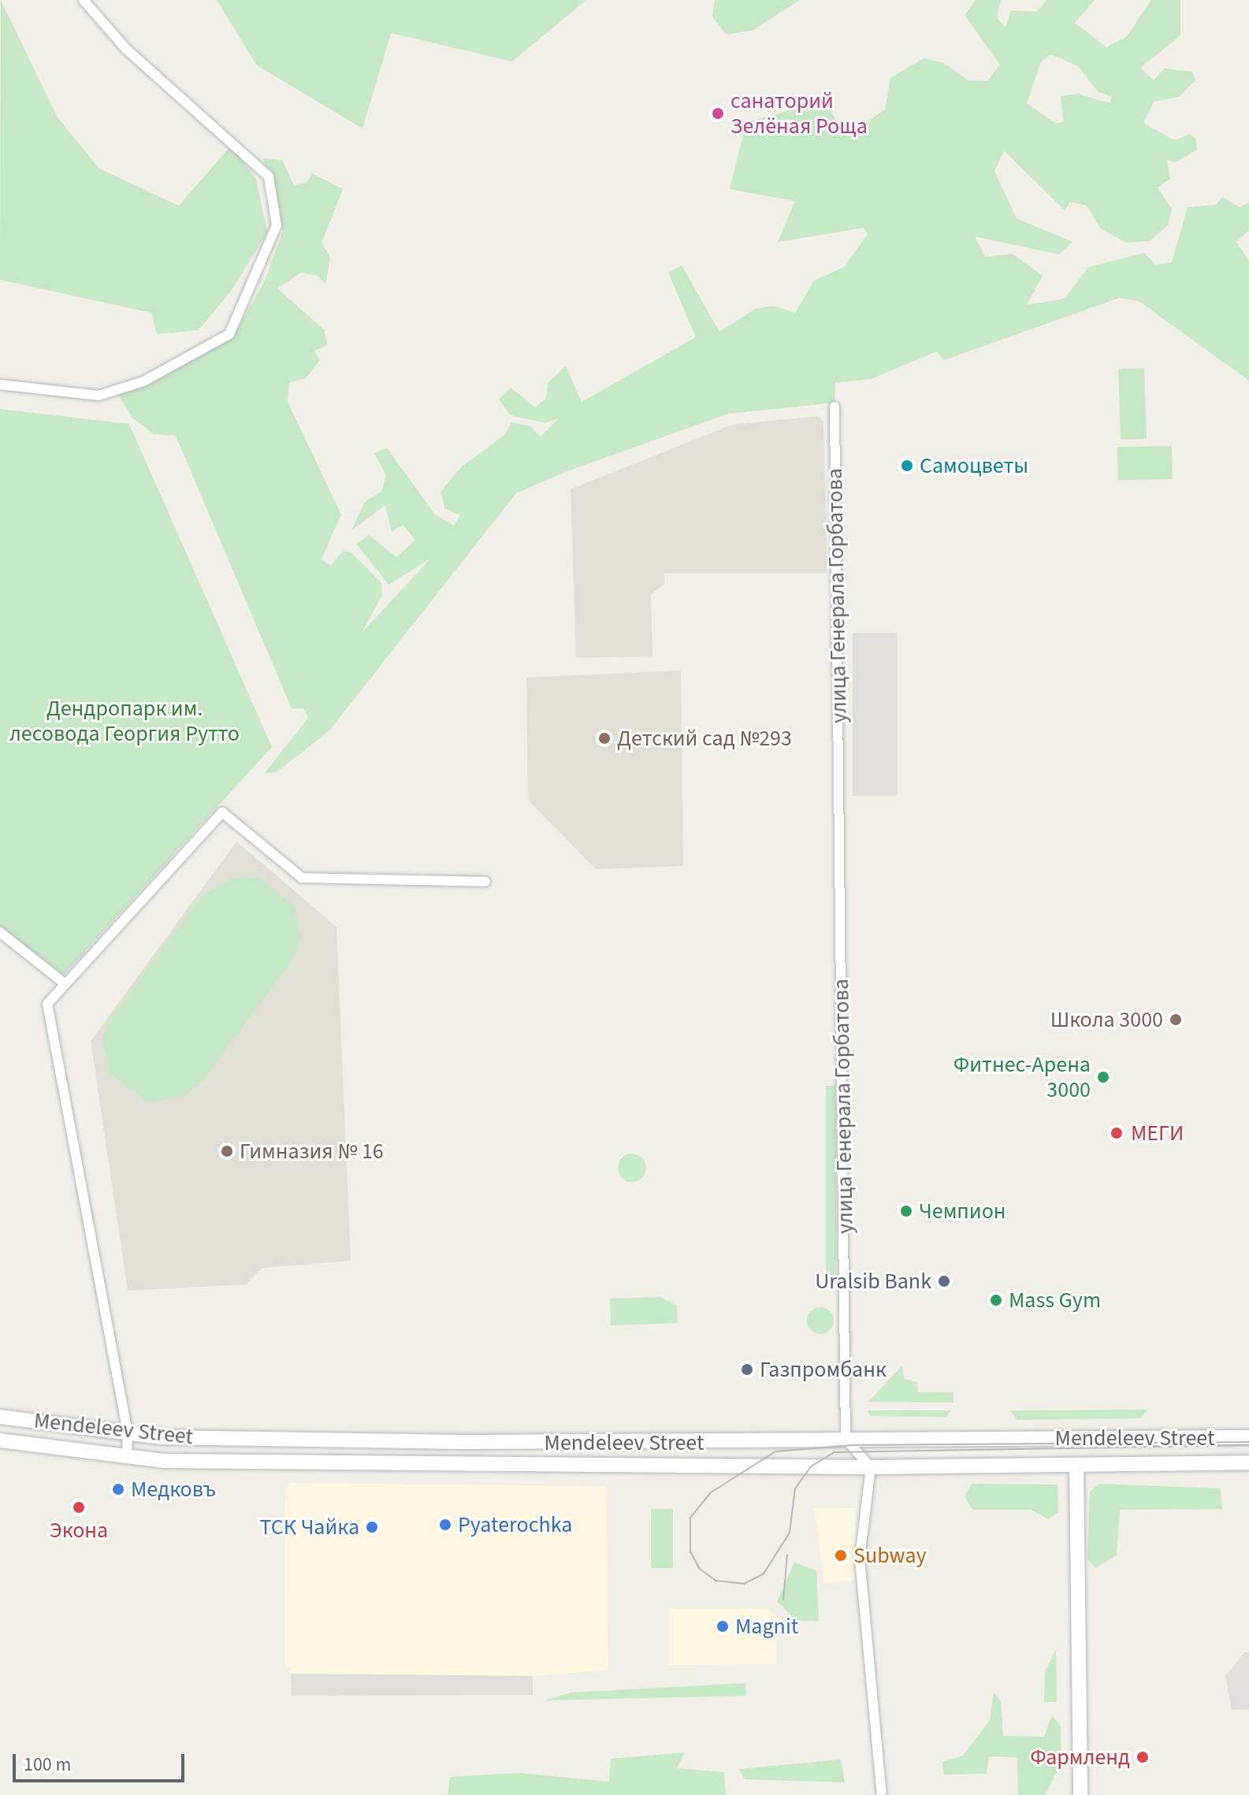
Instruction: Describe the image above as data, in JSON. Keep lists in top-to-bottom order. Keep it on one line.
{"streets":{"main road":["Mendeleev Street"],"street":["улица Генерала Горбатова"]},"crossings":[["улица Генерала Горбатова","Mendeleev Street"]],"parks":["Дендропарк им. лесовода Георгия Рутто"],"places":["санаторий Зелёная Роща","Самоцветы","Детский сад №293","Школа 3000","Фитнес-Арена 3000","МЕГИ","Гимназия № 16","Чемпион","Uralsib Bank","Mass Gym","Газпромбанк","Медковъ","Экона","Pyaterochka","ТСК Чайка","Subway","Magnit","Фармленд"],"scale_bar":"100 m"}
